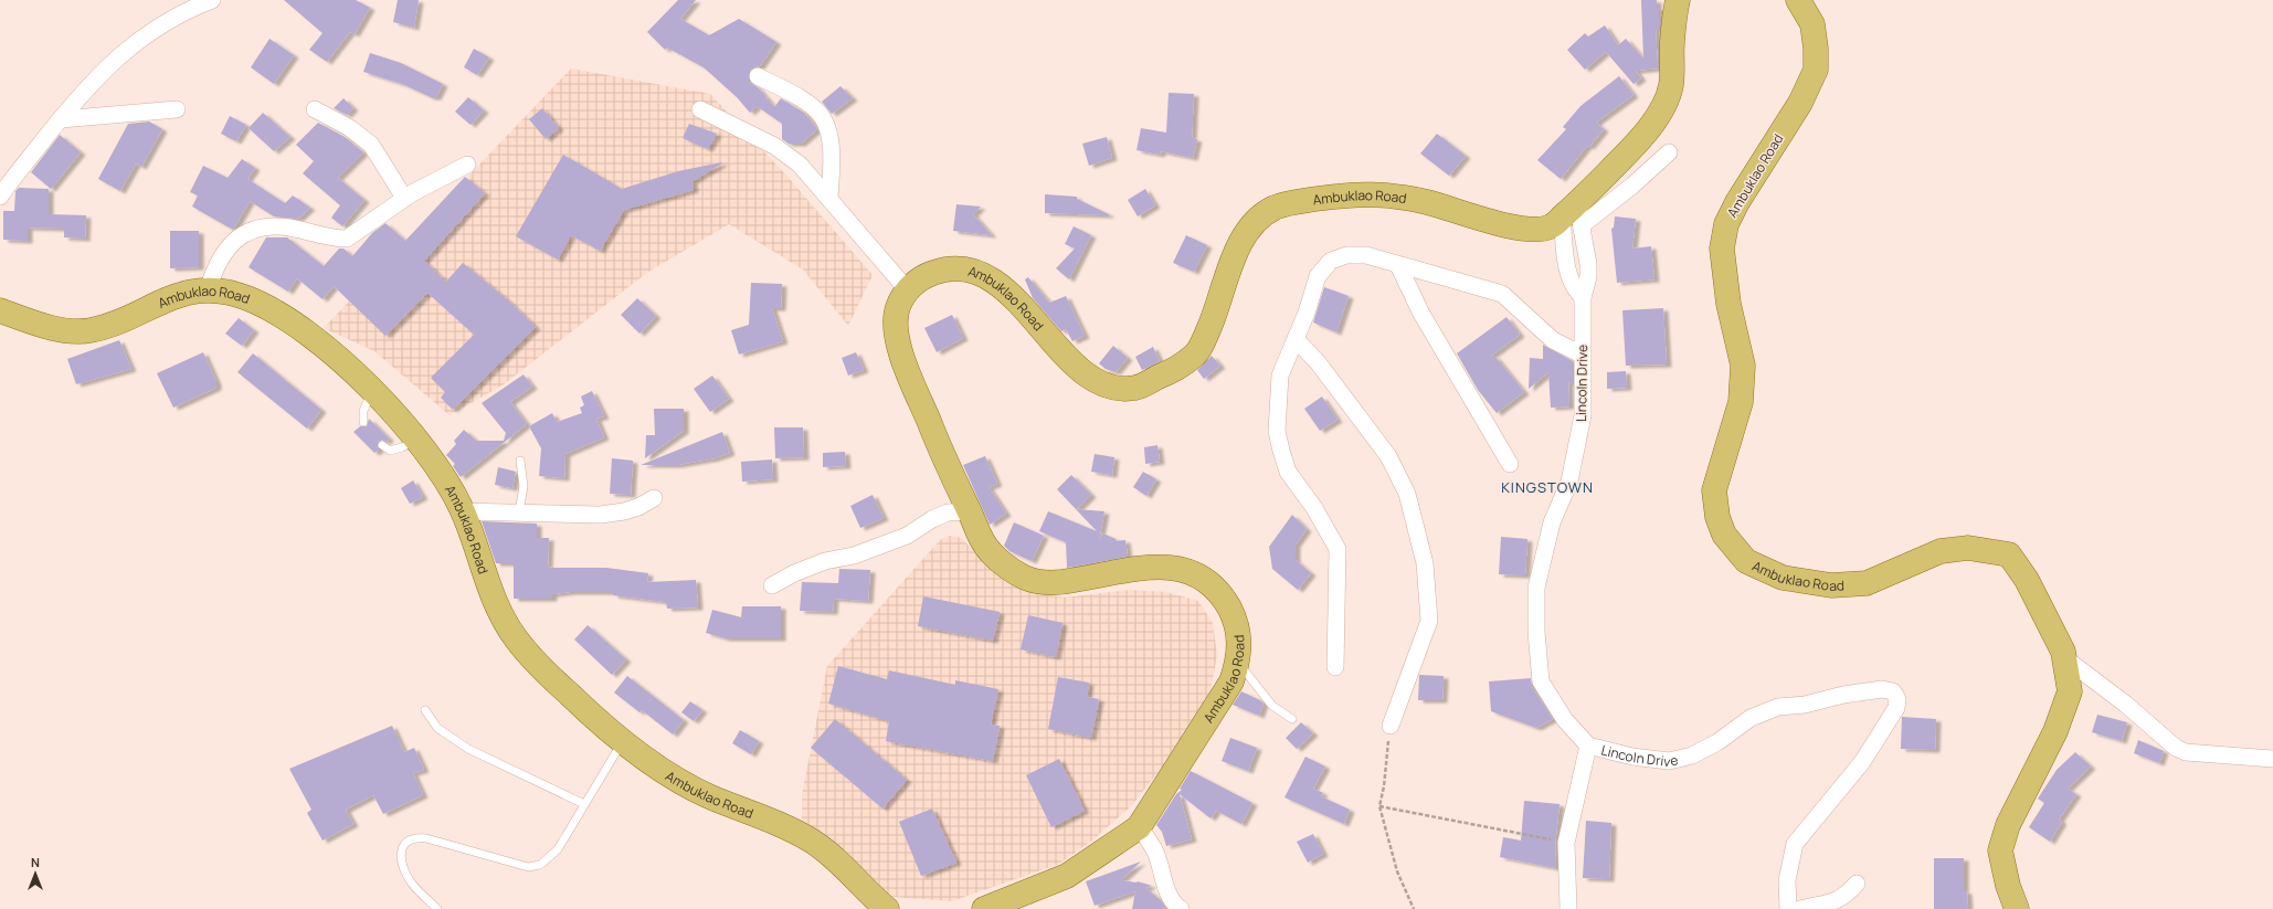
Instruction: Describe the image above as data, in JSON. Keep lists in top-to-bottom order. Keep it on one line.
{"streets":{"main road":["Ambuklao Road"],"street":["Lincoln Drive"]},"crossings":[["Ambuklao Road","Lincoln Drive"]],"districts":["KINGSTOWN"],"north":"top"}
